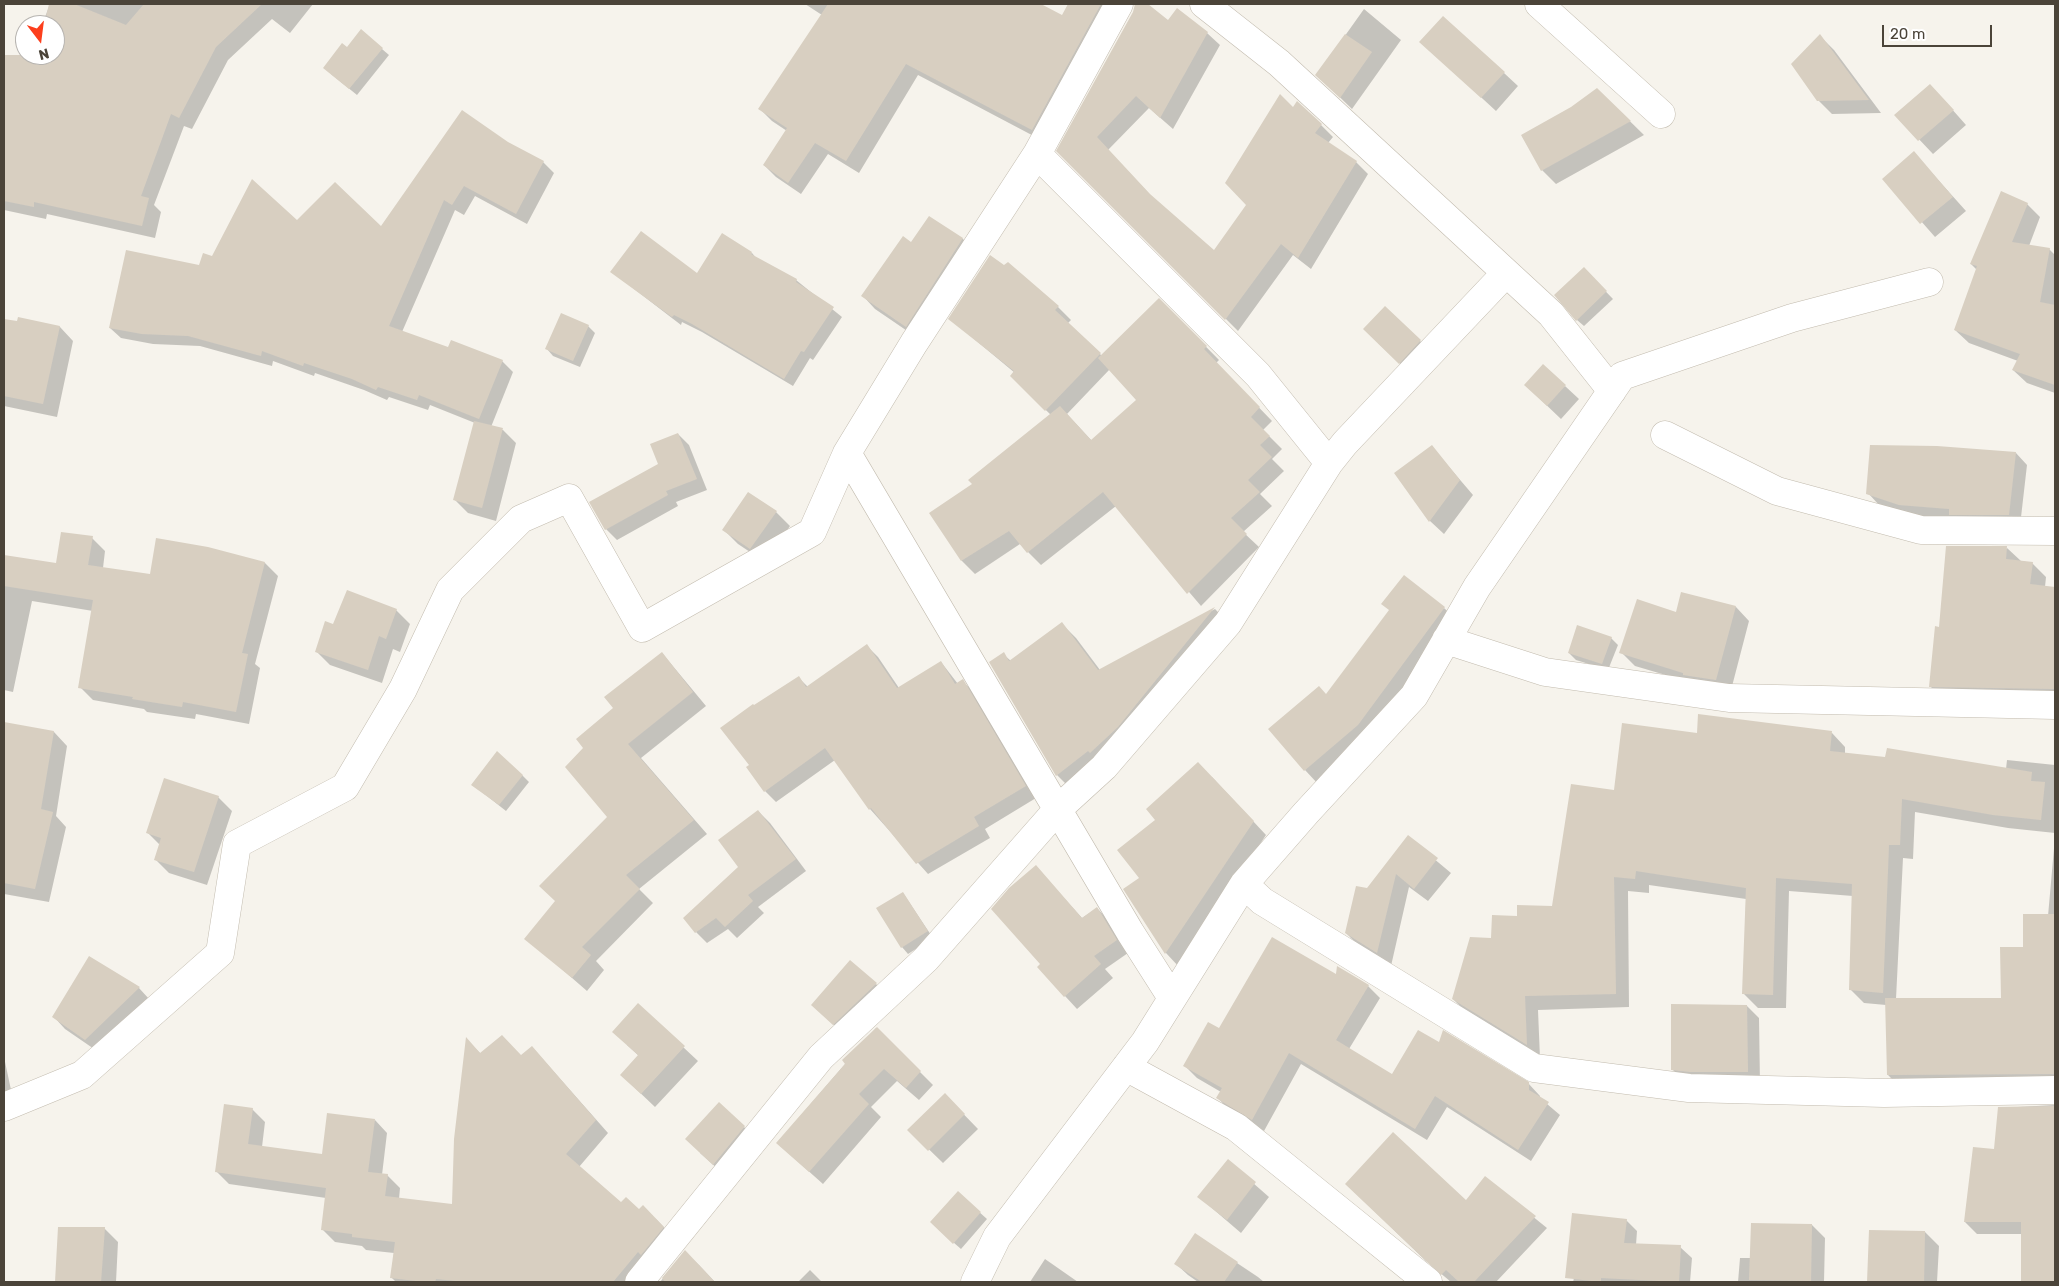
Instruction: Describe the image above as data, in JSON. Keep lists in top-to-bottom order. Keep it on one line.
{"scale_bar":"20 m","north":"bottom"}
